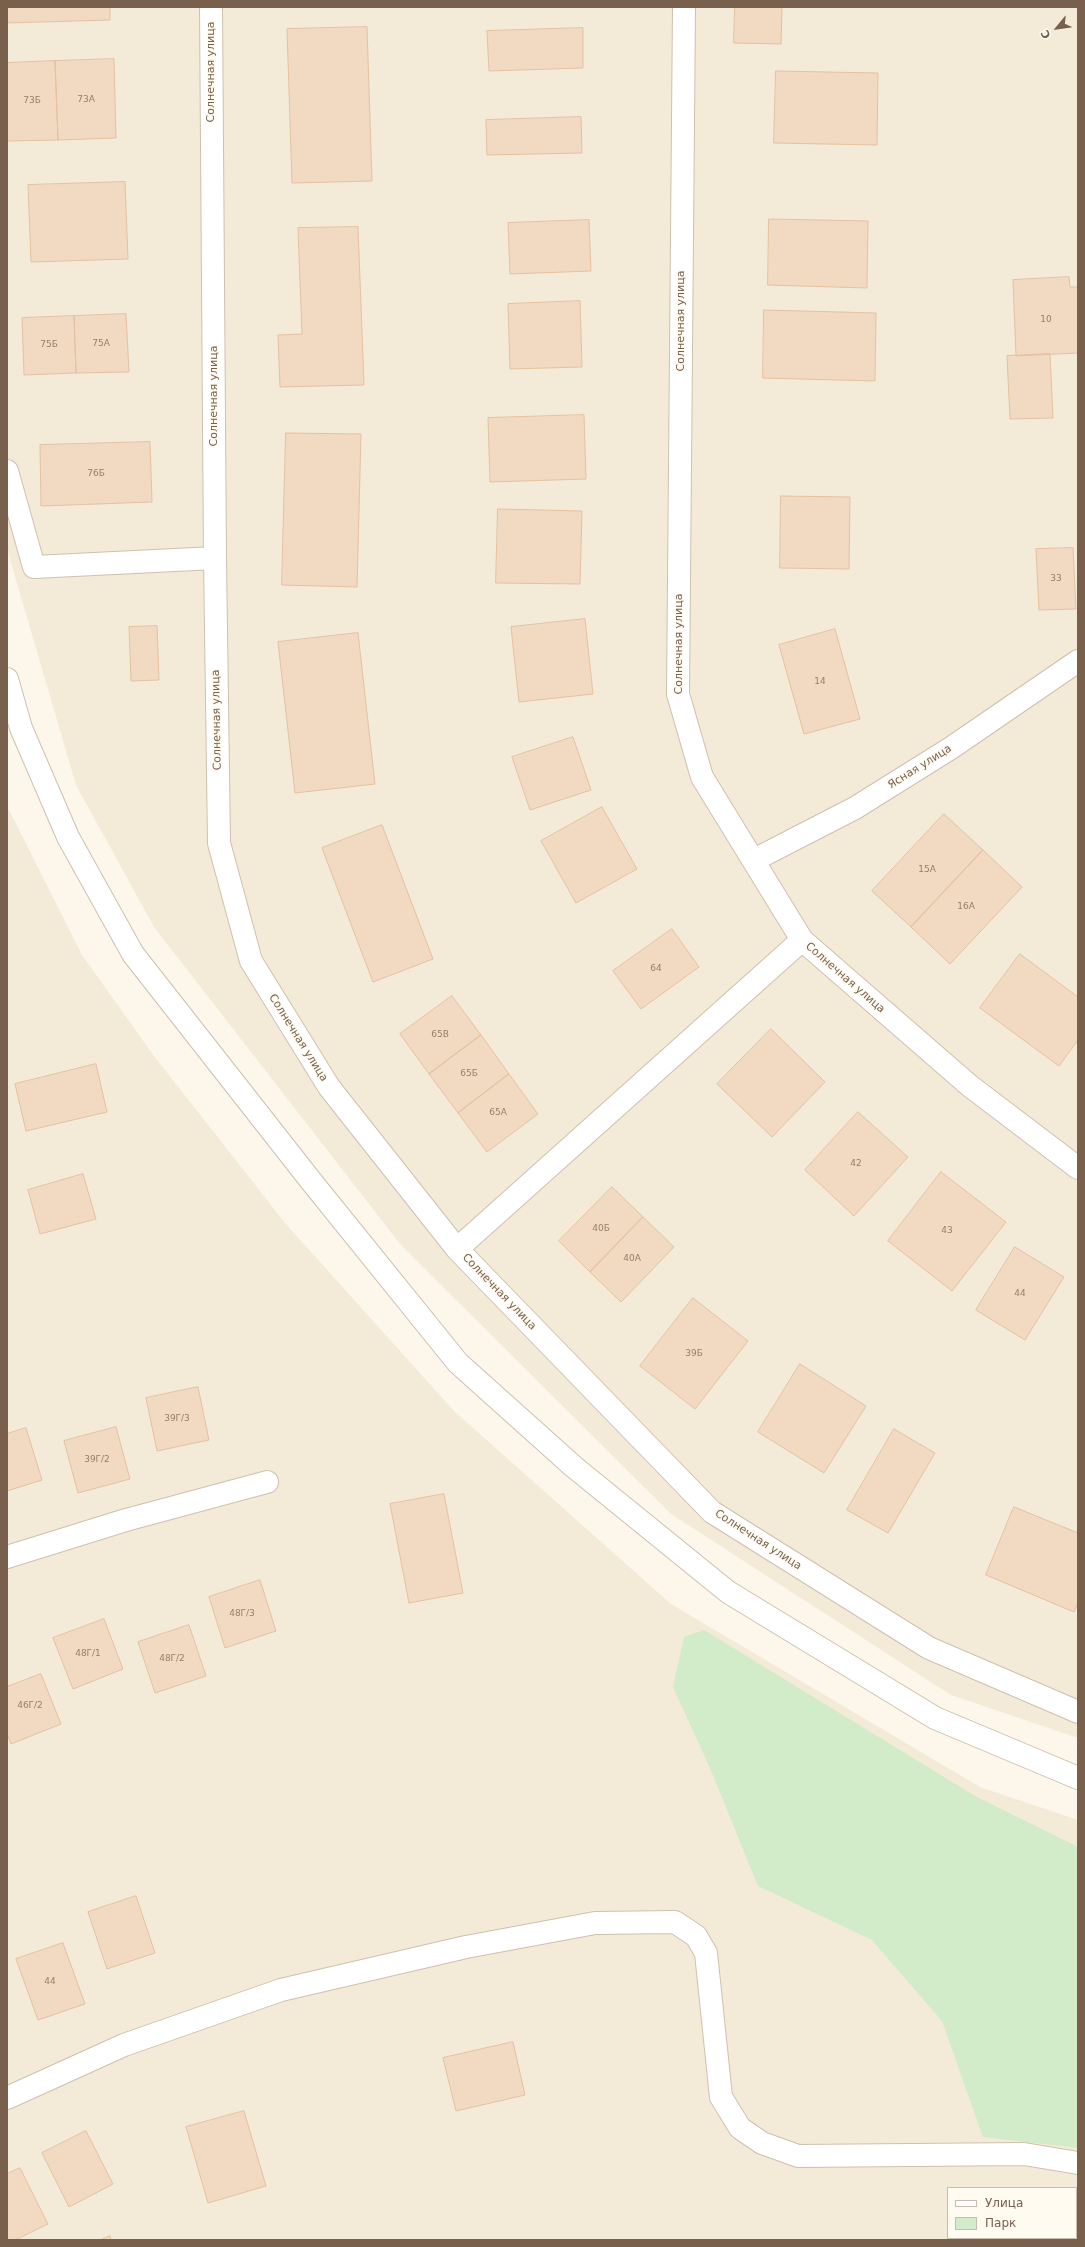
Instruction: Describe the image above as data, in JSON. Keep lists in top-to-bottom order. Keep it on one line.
{"streets":{"street":["Солнечная улица","Ясная улица"]},"crossings":[["Солнечная улица","Ясная улица"]],"house_numbers":["73А","73Б","10","75А","75Б","76Б","33","14","15А","16А","64","65В","65Б","65А","42","40Б","43","40А","44","39Б","39Г/3","39Г/2","48Г/3","48Г/1","48Г/2","46Г/2","44"],"legend":["Улица","Парк"],"north":"bottom left"}
